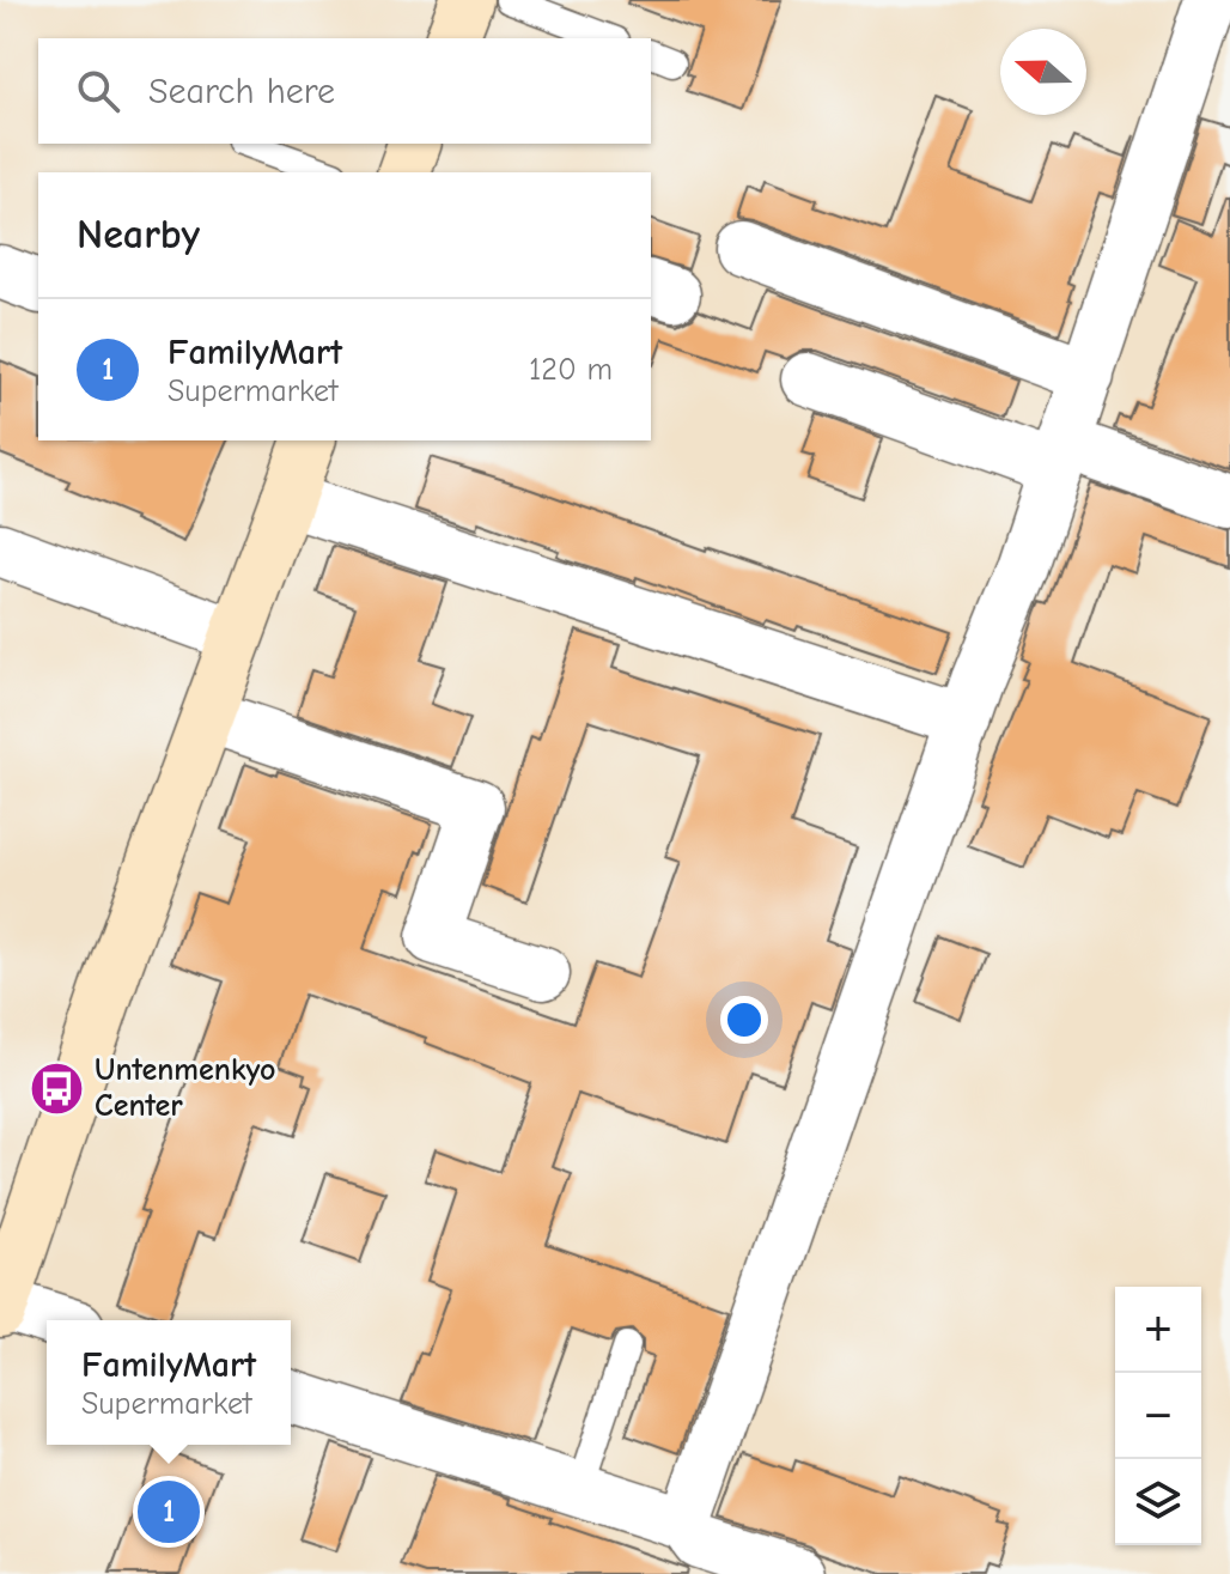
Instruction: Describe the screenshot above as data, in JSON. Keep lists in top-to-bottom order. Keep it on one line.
{"places":{"bus stop":["Untenmenkyo Center"]},"north":"left","page":{"search":"Search here","heading":"Nearby","list":[{"mark":"1","name":"FamilyMart","note":"Supermarket","value":"120 m"}],"map_buttons":["+","−"],"popup":["FamilyMart","Supermarket"],"pins":"1"}}
